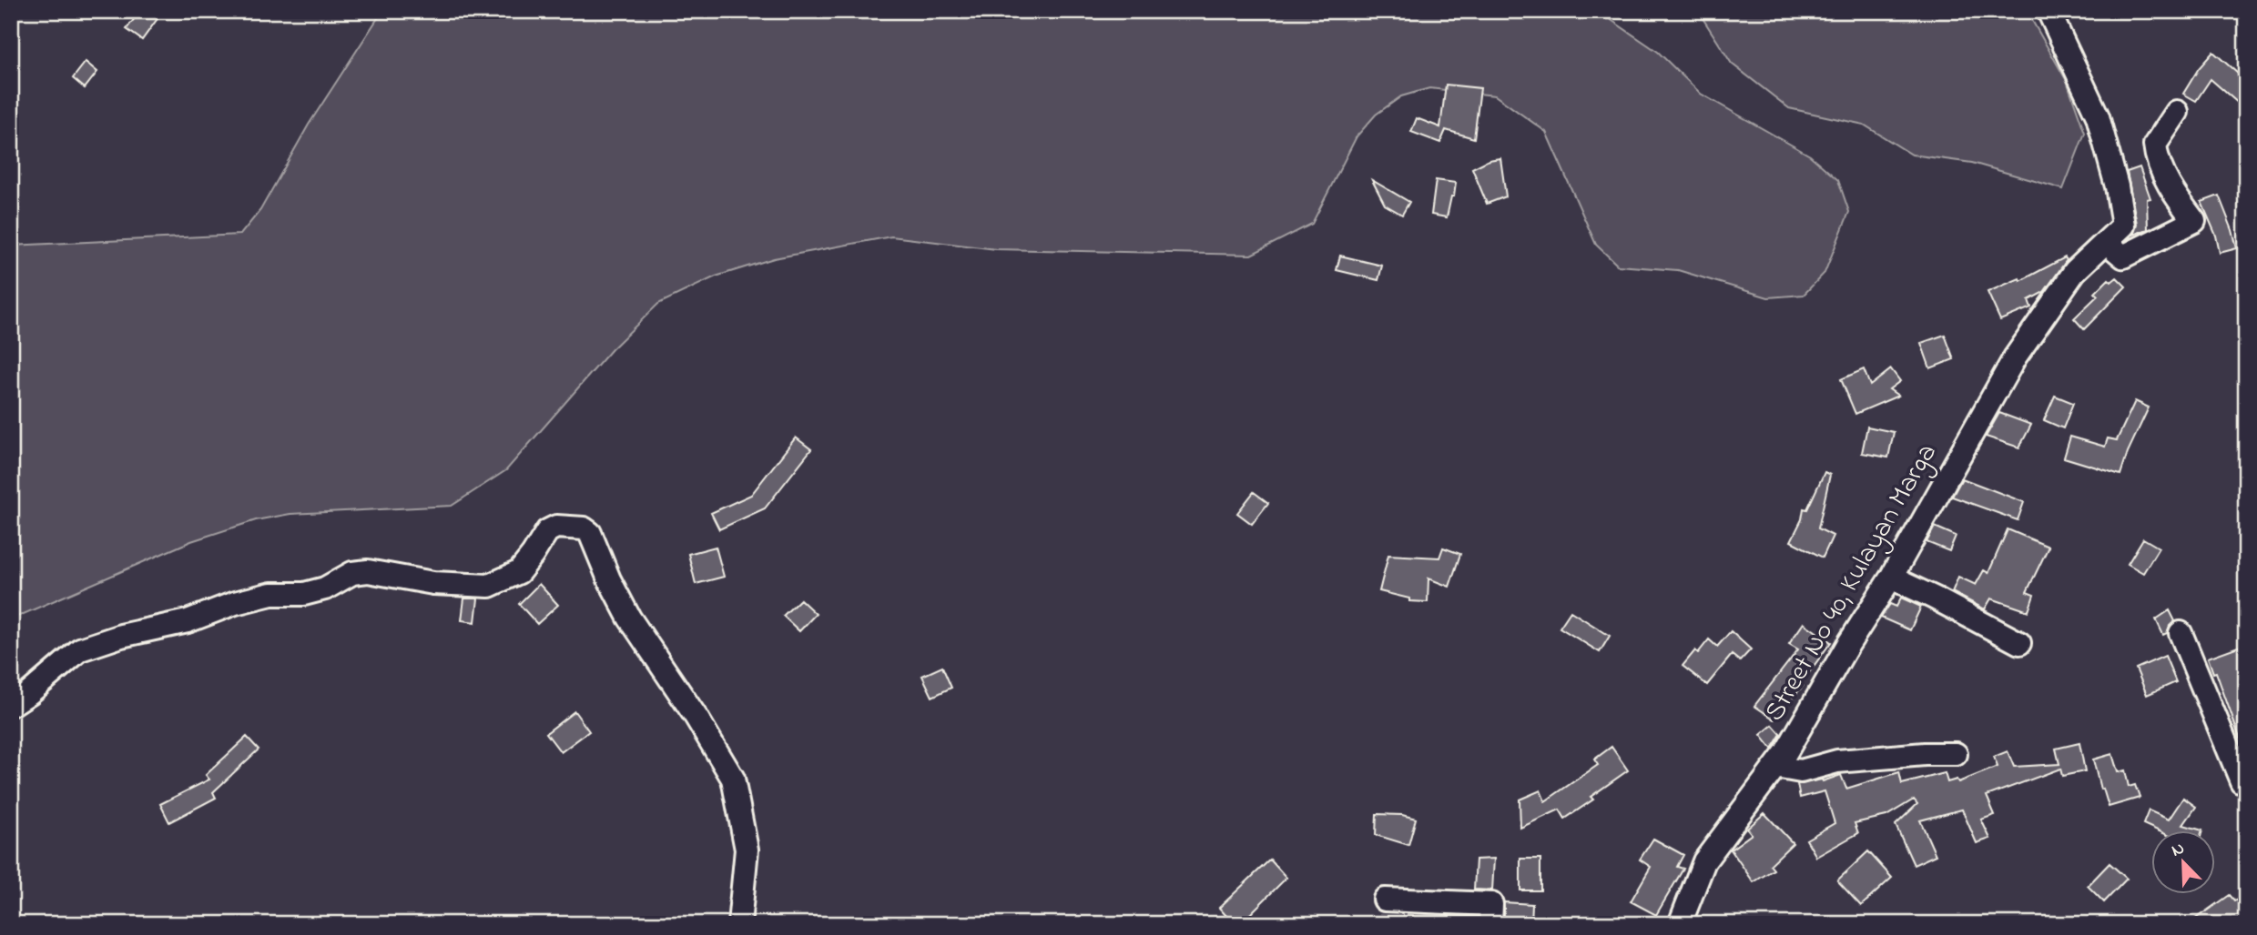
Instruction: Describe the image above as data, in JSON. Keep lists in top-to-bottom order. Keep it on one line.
{"streets":{"street":["Street No 40, Kulayan Marga"]},"north":"top left"}
